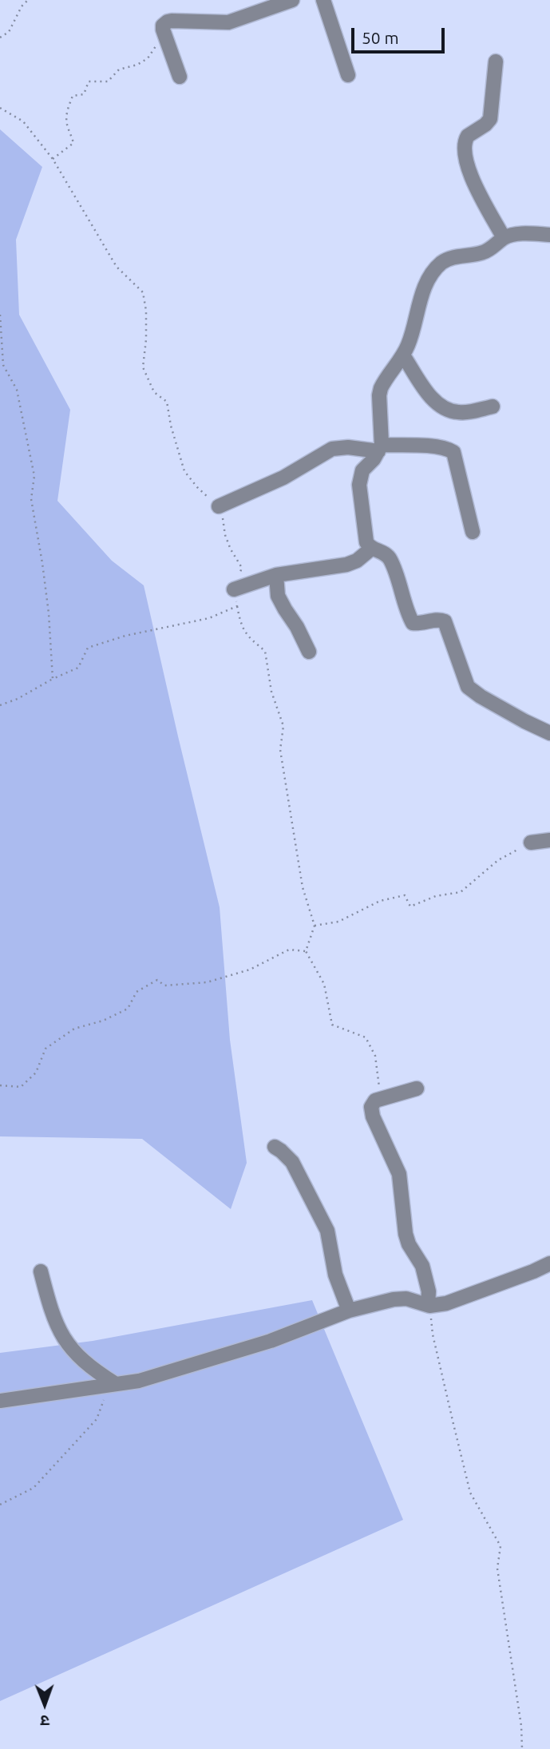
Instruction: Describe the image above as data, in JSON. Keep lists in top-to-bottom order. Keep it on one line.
{"scale_bar":"50 m","north":"bottom"}
